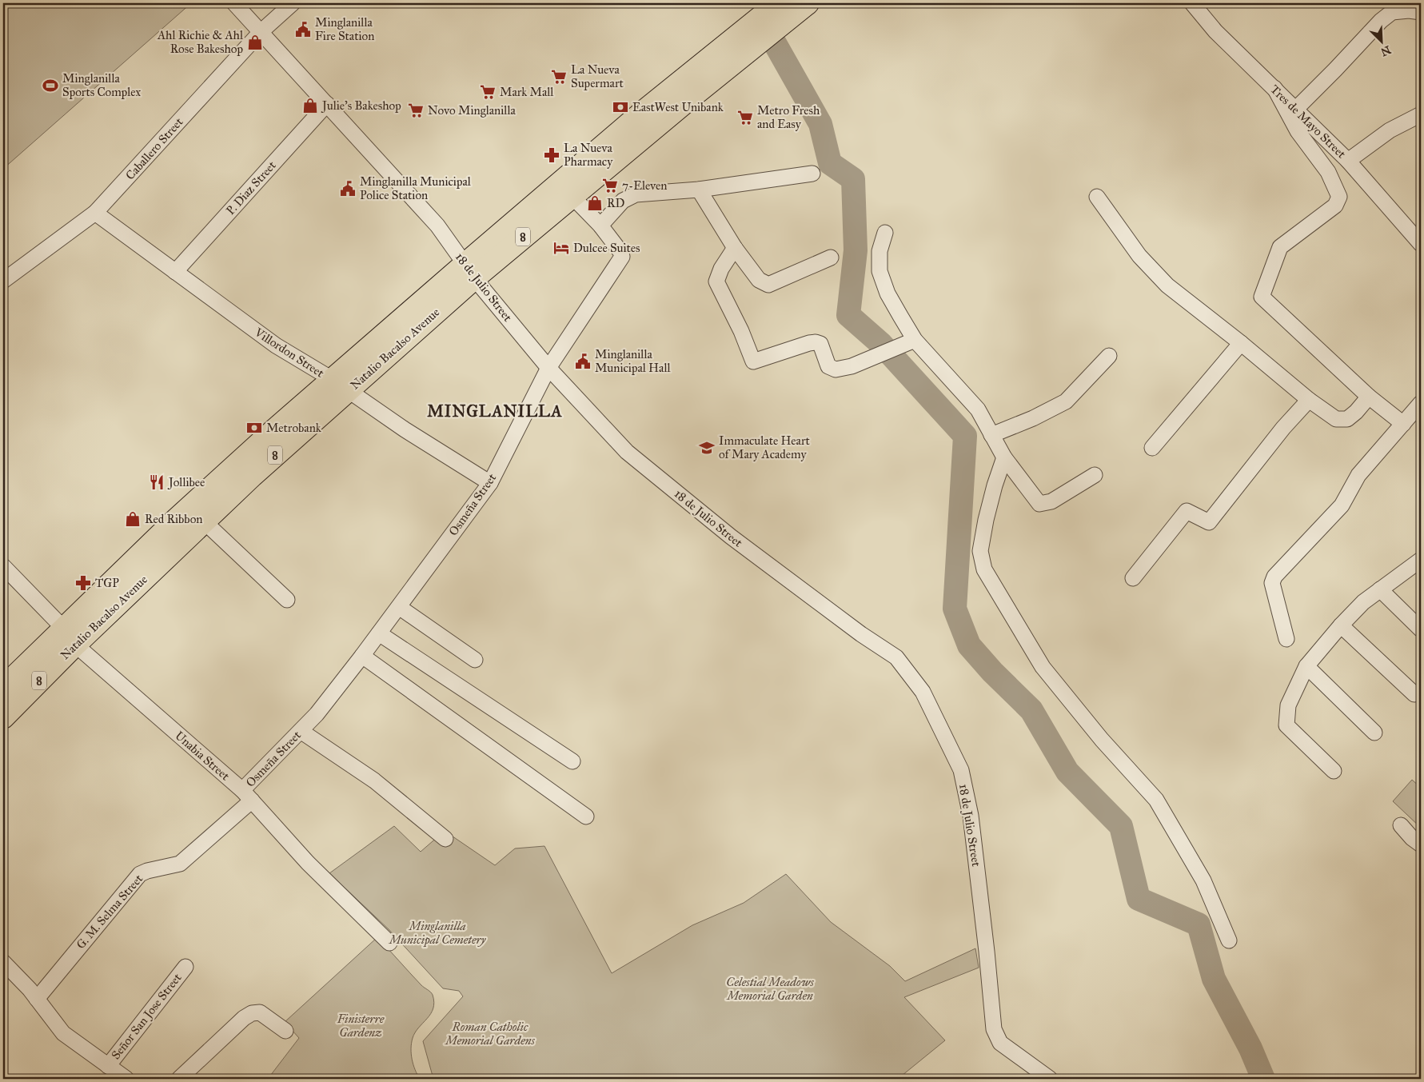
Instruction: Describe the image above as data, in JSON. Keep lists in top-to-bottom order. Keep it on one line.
{"streets":{"highway":["8","Natalio Bacalso Avenue"],"street":["Tres de Mayo Street","Caballero Street","P. Diaz Street","18 de Julio Street","Villordon Street","Osmeña Street","Unabia Street","G. M. Selma Street","Señor San Jose Street"]},"crossings":[["Caballero Street","18 de Julio Street"],["Caballero Street","Villordon Street"],["P. Diaz Street","18 de Julio Street"],["P. Diaz Street","Villordon Street"],["18 de Julio Street","Natalio Bacalso Avenue"],["18 de Julio Street","Osmeña Street"],["Natalio Bacalso Avenue","Villordon Street"],["Natalio Bacalso Avenue","Osmeña Street"],["Natalio Bacalso Avenue","Unabia Street"],["Villordon Street","Osmeña Street"],["Osmeña Street","Unabia Street"],["Osmeña Street","G. M. Selma Street"],["Unabia Street","G. M. Selma Street"]],"districts":["MINGLANILLA"],"parks":["Minglanilla Municipal Cemetery","Celestial Meadows Memorial Garden","Finisterre Gardenz","Roman Catholic Memorial Gardens"],"places":{"public building":["Minglanilla Fire Station","Minglanilla Municipal Police Station","Minglanilla Municipal Hall"],"shop":["Ahl Richie & Ahl Rose Bakeshop","Julie's Bakeshop","RD","Red Ribbon"],"supermarket":["La Nueva Supermart","Mark Mall","Novo Minglanilla","Metro Fresh and Easy","7-Eleven"],"sports":["Minglanilla Sports Complex"],"bank":["EastWest Unibank","Metrobank"],"pharmacy":["La Nueva Pharmacy","TGP"],"hotel":["Dulcee Suites"],"school or university":["Immaculate Heart of Mary Academy"],"restaurant":["Jollibee"]},"north":"bottom right"}
